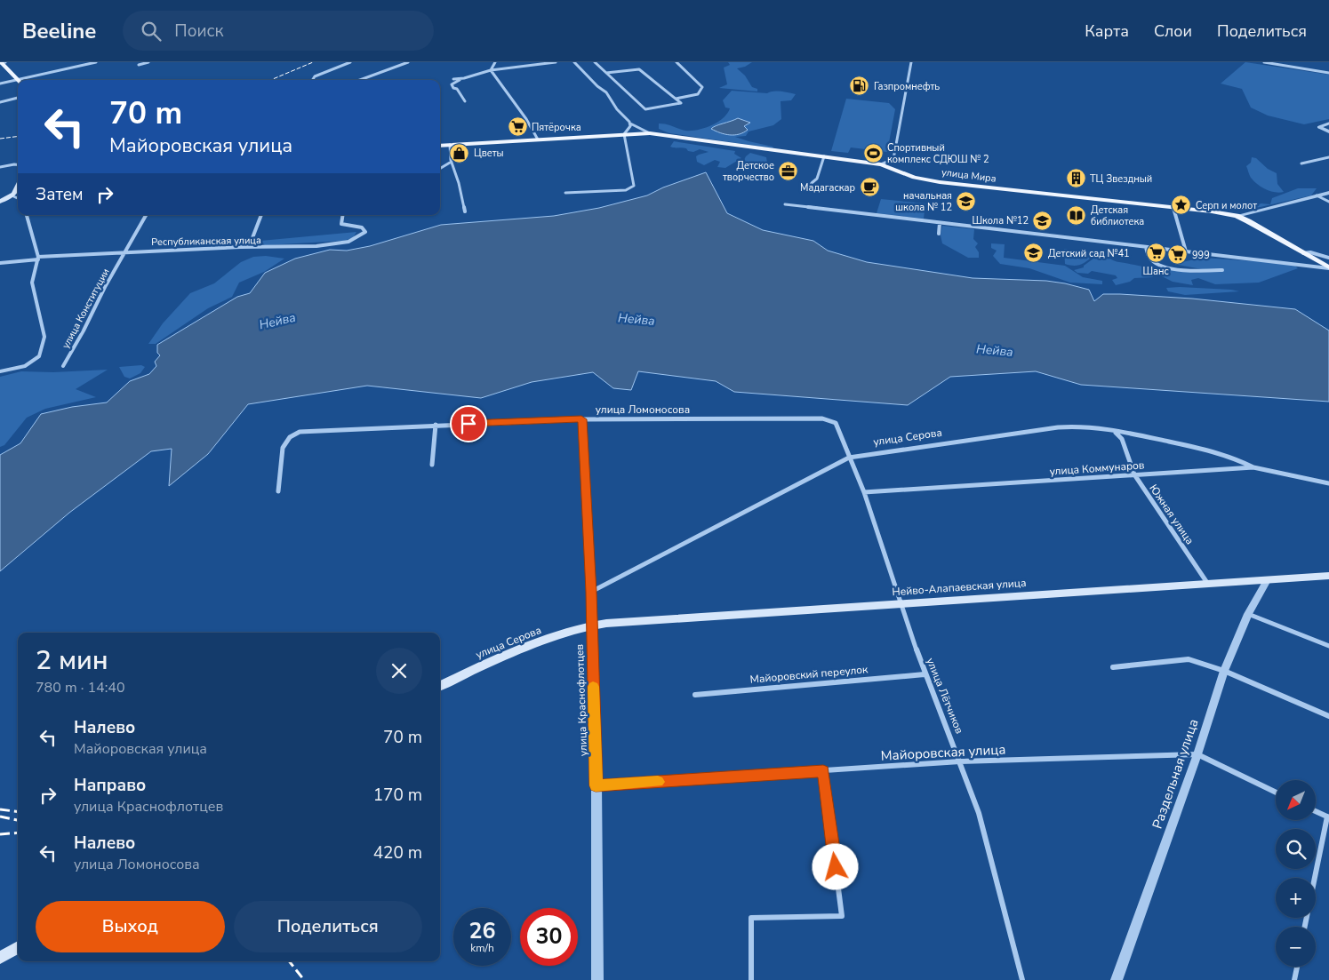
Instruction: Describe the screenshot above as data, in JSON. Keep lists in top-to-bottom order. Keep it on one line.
{"streets":{"main road":["улица Мира","улица Серова","Нейво-Алапаевская улица"],"street":["Республиканская улица","улица Конституции","улица Ломоносова","улица Коммунаров","Южная улица","Майоровский переулок","улица Лётчиков","улица Краснофлотцев","Майоровская улица","Раздельная улица"]},"crossings":[["Республиканская улица","улица Конституции"],["улица Ломоносова","улица Лётчиков"],["улица Ломоносова","улица Краснофлотцев"],["улица Серова","улица Коммунаров"],["улица Серова","Южная улица"],["улица Серова","Нейво-Алапаевская улица"],["улица Серова","улица Лётчиков"],["улица Серова","улица Краснофлотцев"],["улица Коммунаров","Южная улица"],["улица Коммунаров","улица Лётчиков"],["Нейво-Алапаевская улица","улица Лётчиков"],["Нейво-Алапаевская улица","улица Краснофлотцев"],["Нейво-Алапаевская улица","Раздельная улица"],["Майоровский переулок","улица Лётчиков"],["улица Лётчиков","Майоровская улица"],["улица Краснофлотцев","Майоровская улица"],["Майоровская улица","Раздельная улица"]],"water":["Нейва"],"places":{"fuel station":["Газпромнефть"],"supermarket":["Пятёрочка","Шанс","999"],"shop":["Цветы"],"sports":["Спортивный комплекс СДЮШ № 2"],"office":["Детское творчество"],"building":["ТЦ Звездный"],"cafe":["Мадагаскар"],"school or university":["начальная школа № 12","Школа №12","Детский сад №41"],"place":["Серп и молот"],"library":["Детская библиотека"]},"north":"bottom left","page":{"header":"Beeline","search":"Поиск","nav":["Карта","Слои","Поделиться"],"turn":["70 m","Майоровская улица"],"then":"Затем","heading":["2 мин","780 m · 14:40"],"list":[{"name":"Налево","note":"Майоровская улица","value":"70 m"},{"name":"Направо","note":"улица Краснофлотцев","value":"170 m"},{"name":"Налево","note":"улица Ломоносова","value":"420 m"}],"map_buttons":["+","−"],"buttons":["Выход","Поделиться"],"speed":"26 km/h","limit":"30"}}
